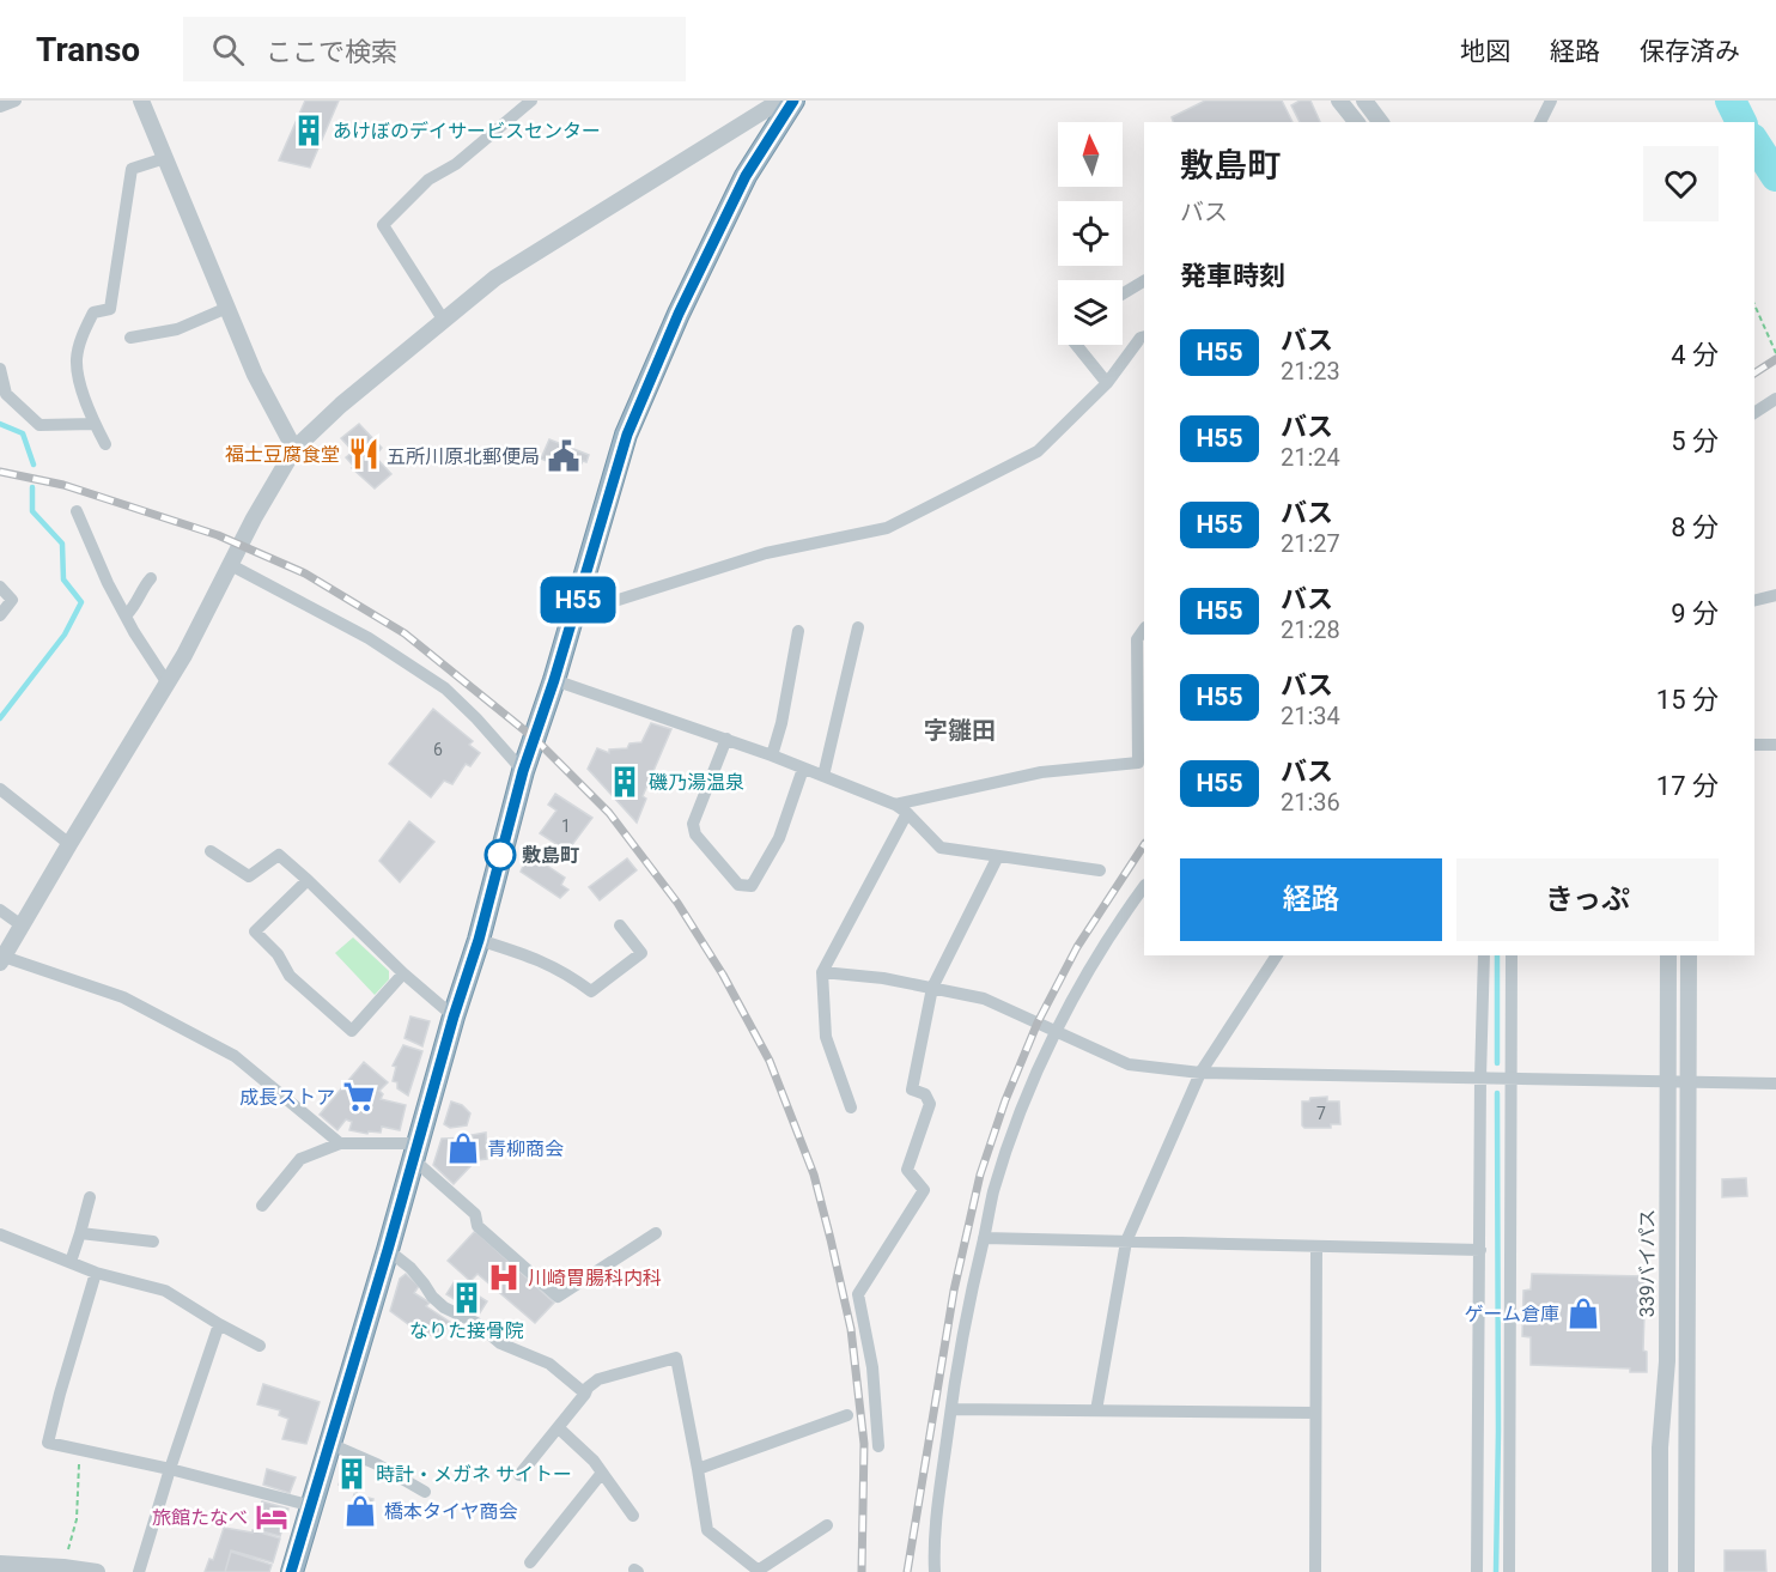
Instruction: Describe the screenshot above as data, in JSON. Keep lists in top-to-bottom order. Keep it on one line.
{"streets":{"street":["339バイパス"]},"districts":["字雛田"],"places":{"building":["あけぼのデイサービスセンター","磯乃湯温泉","なりた接骨院","時計・メガネ サイトー"],"restaurant":["福士豆腐食堂"],"public building":["五所川原北郵便局"],"other":["敷島町"],"supermarket":["成長ストア"],"shop":["青柳商会","ゲーム倉庫","橋本タイヤ商会"],"hospital":["川崎胃腸科内科"],"hotel":["旅館たなべ"]},"lines":["bus line H55"],"house_numbers":["6","1","7"],"north":"top","page":{"header":"Transo","search":"ここで検索","nav":["地図","経路","保存済み"],"on_map":"H55","heading":[["敷島町","バス"],"発車時刻"],"list":[{"mark":"H55","name":"バス","note":"21:23","value":"4 分"},{"mark":"H55","name":"バス","note":"21:24","value":"5 分"},{"mark":"H55","name":"バス","note":"21:27","value":"8 分"},{"mark":"H55","name":"バス","note":"21:28","value":"9 分"},{"mark":"H55","name":"バス","note":"21:34","value":"15 分"},{"mark":"H55","name":"バス","note":"21:36","value":"17 分"}],"buttons":["経路","きっぷ"]}}
